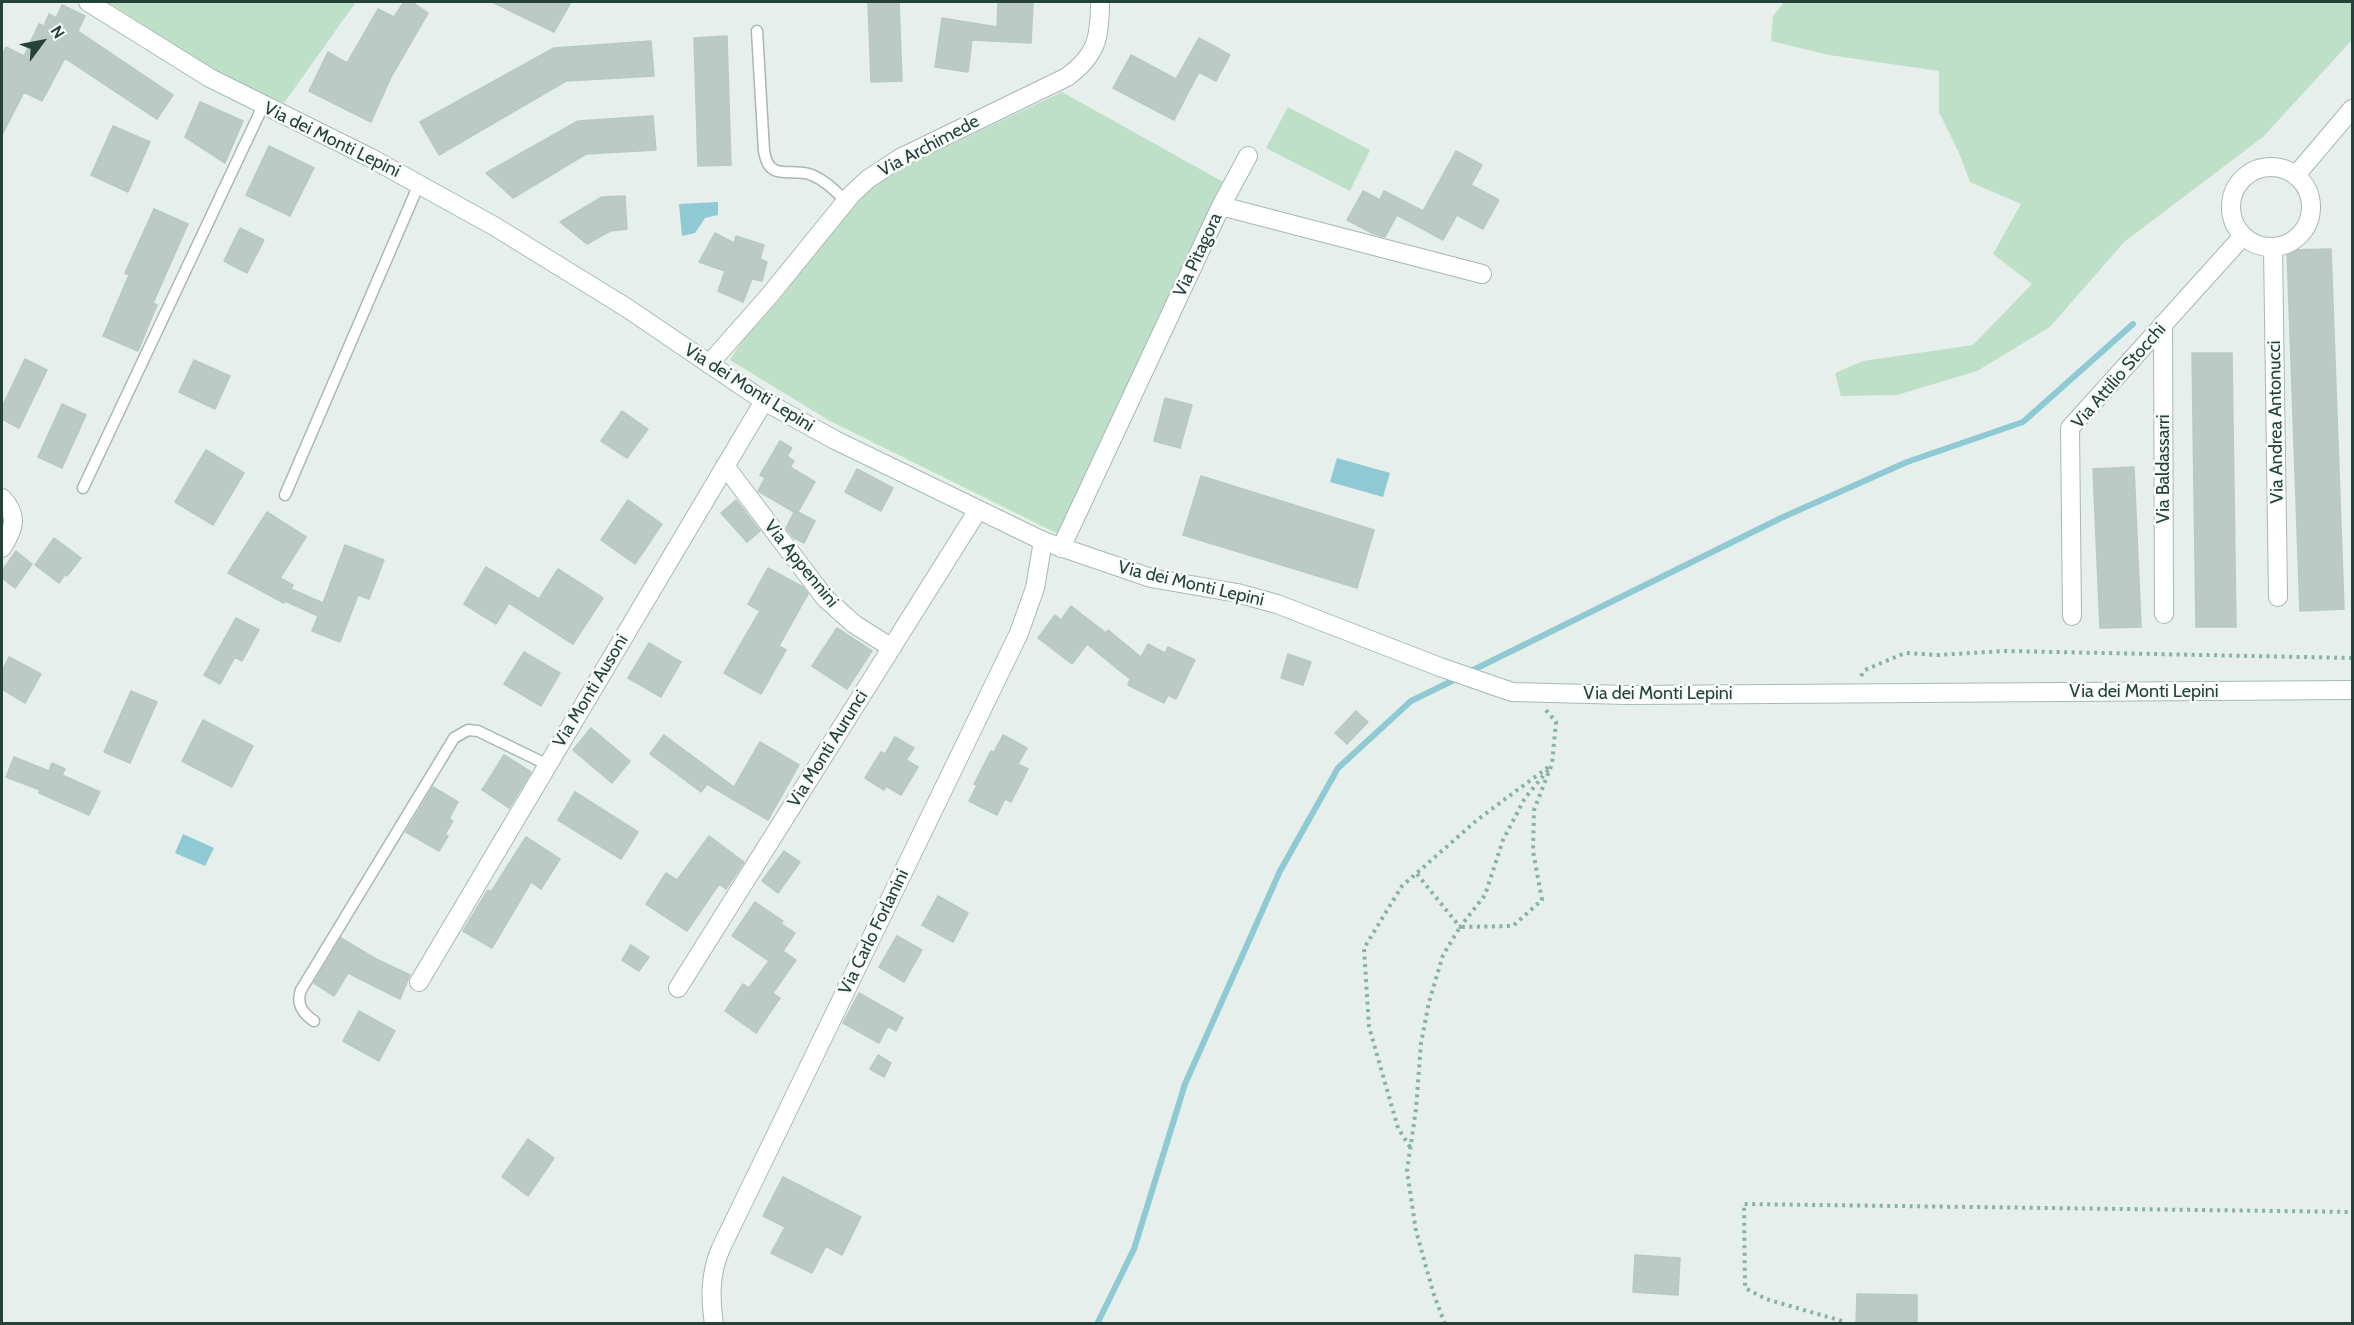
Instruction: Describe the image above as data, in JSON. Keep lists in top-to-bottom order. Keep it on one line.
{"streets":{"street":["Via dei Monti Lepini","Via Archimede","Via Pitagora","Via Attilio Stocchi","Via Andrea Antonucci","Via Baldassarri","Via Appennini","Via Monti Ausoni","Via Monti Aurunci","Via Carlo Forlanini"]},"crossings":[["Via dei Monti Lepini","Via Archimede"],["Via dei Monti Lepini","Via Pitagora"],["Via dei Monti Lepini","Via Monti Ausoni"],["Via dei Monti Lepini","Via Monti Aurunci"],["Via dei Monti Lepini","Via Carlo Forlanini"],["Via Attilio Stocchi","Via Andrea Antonucci"],["Via Attilio Stocchi","Via Baldassarri"],["Via Appennini","Via Monti Ausoni"],["Via Appennini","Via Monti Aurunci"]],"north":"top right"}
